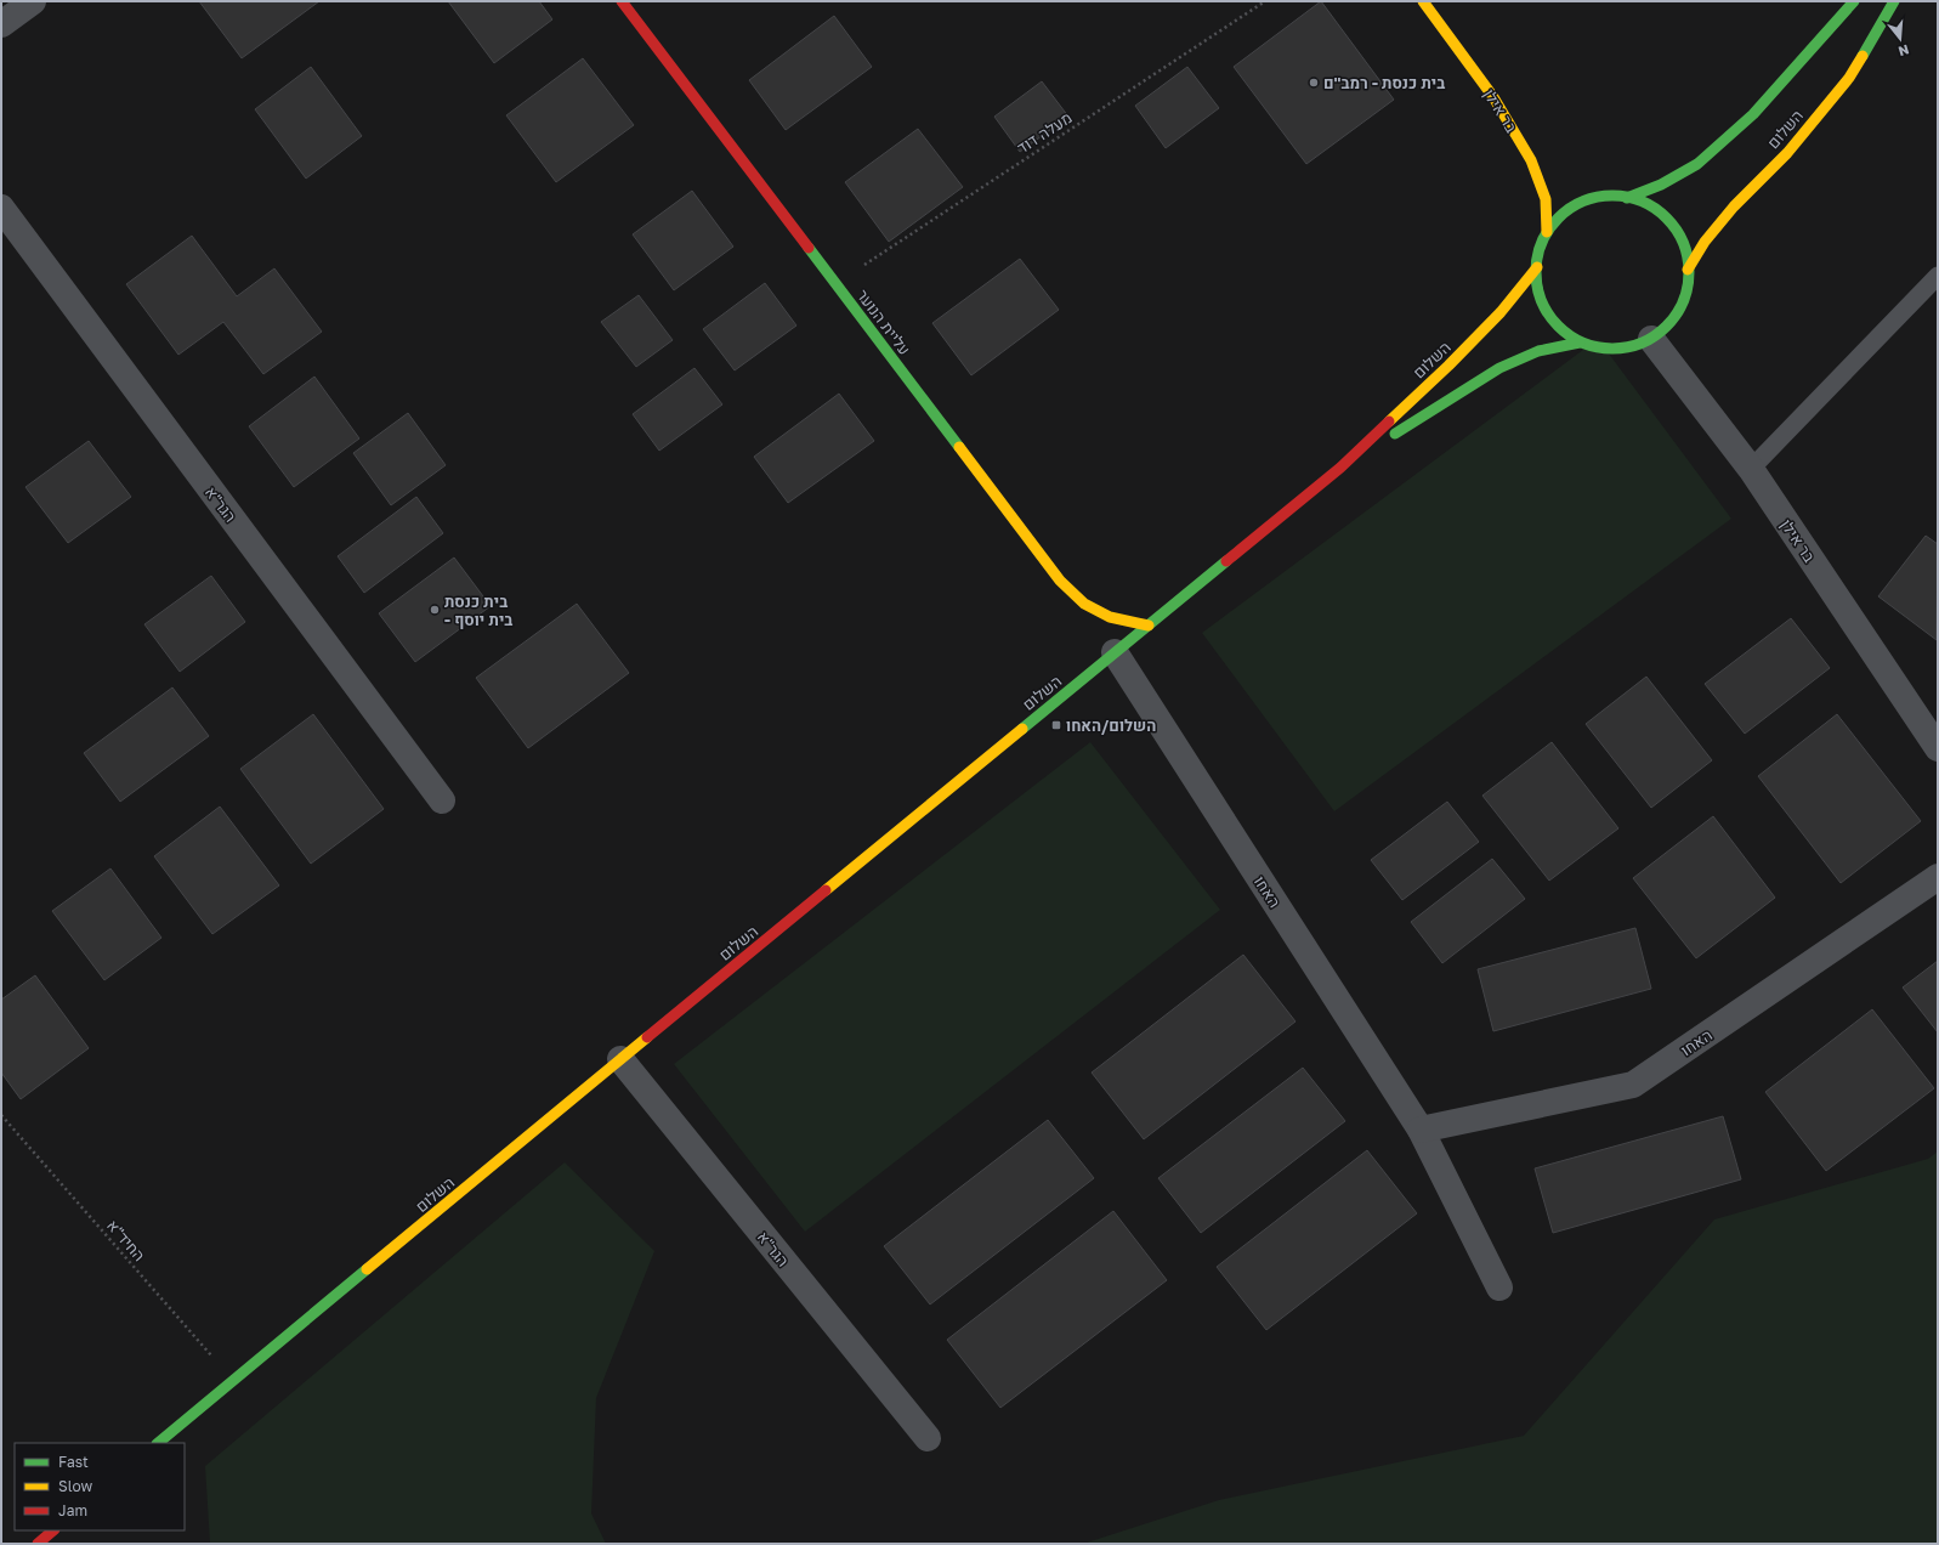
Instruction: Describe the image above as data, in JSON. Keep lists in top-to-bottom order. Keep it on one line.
{"streets":{"street":["בר אילן","השלום","עליית הנוער","הגר\"א","האחו"],"path":["מעלה דוד","החיד\"א"]},"crossings":[["בר אילן","השלום"],["השלום","עליית הנוער"],["השלום","הגר\"א"],["השלום","האחו"],["השלום","החיד\"א"],["מעלה דוד","עליית הנוער"]],"places":{"other":["בית כנסת - רמב\"ם","בית כנסת - בית יוסף"],"transit":["השלום/האחו"]},"legend":["Fast","Slow","Jam"],"north":"bottom"}
